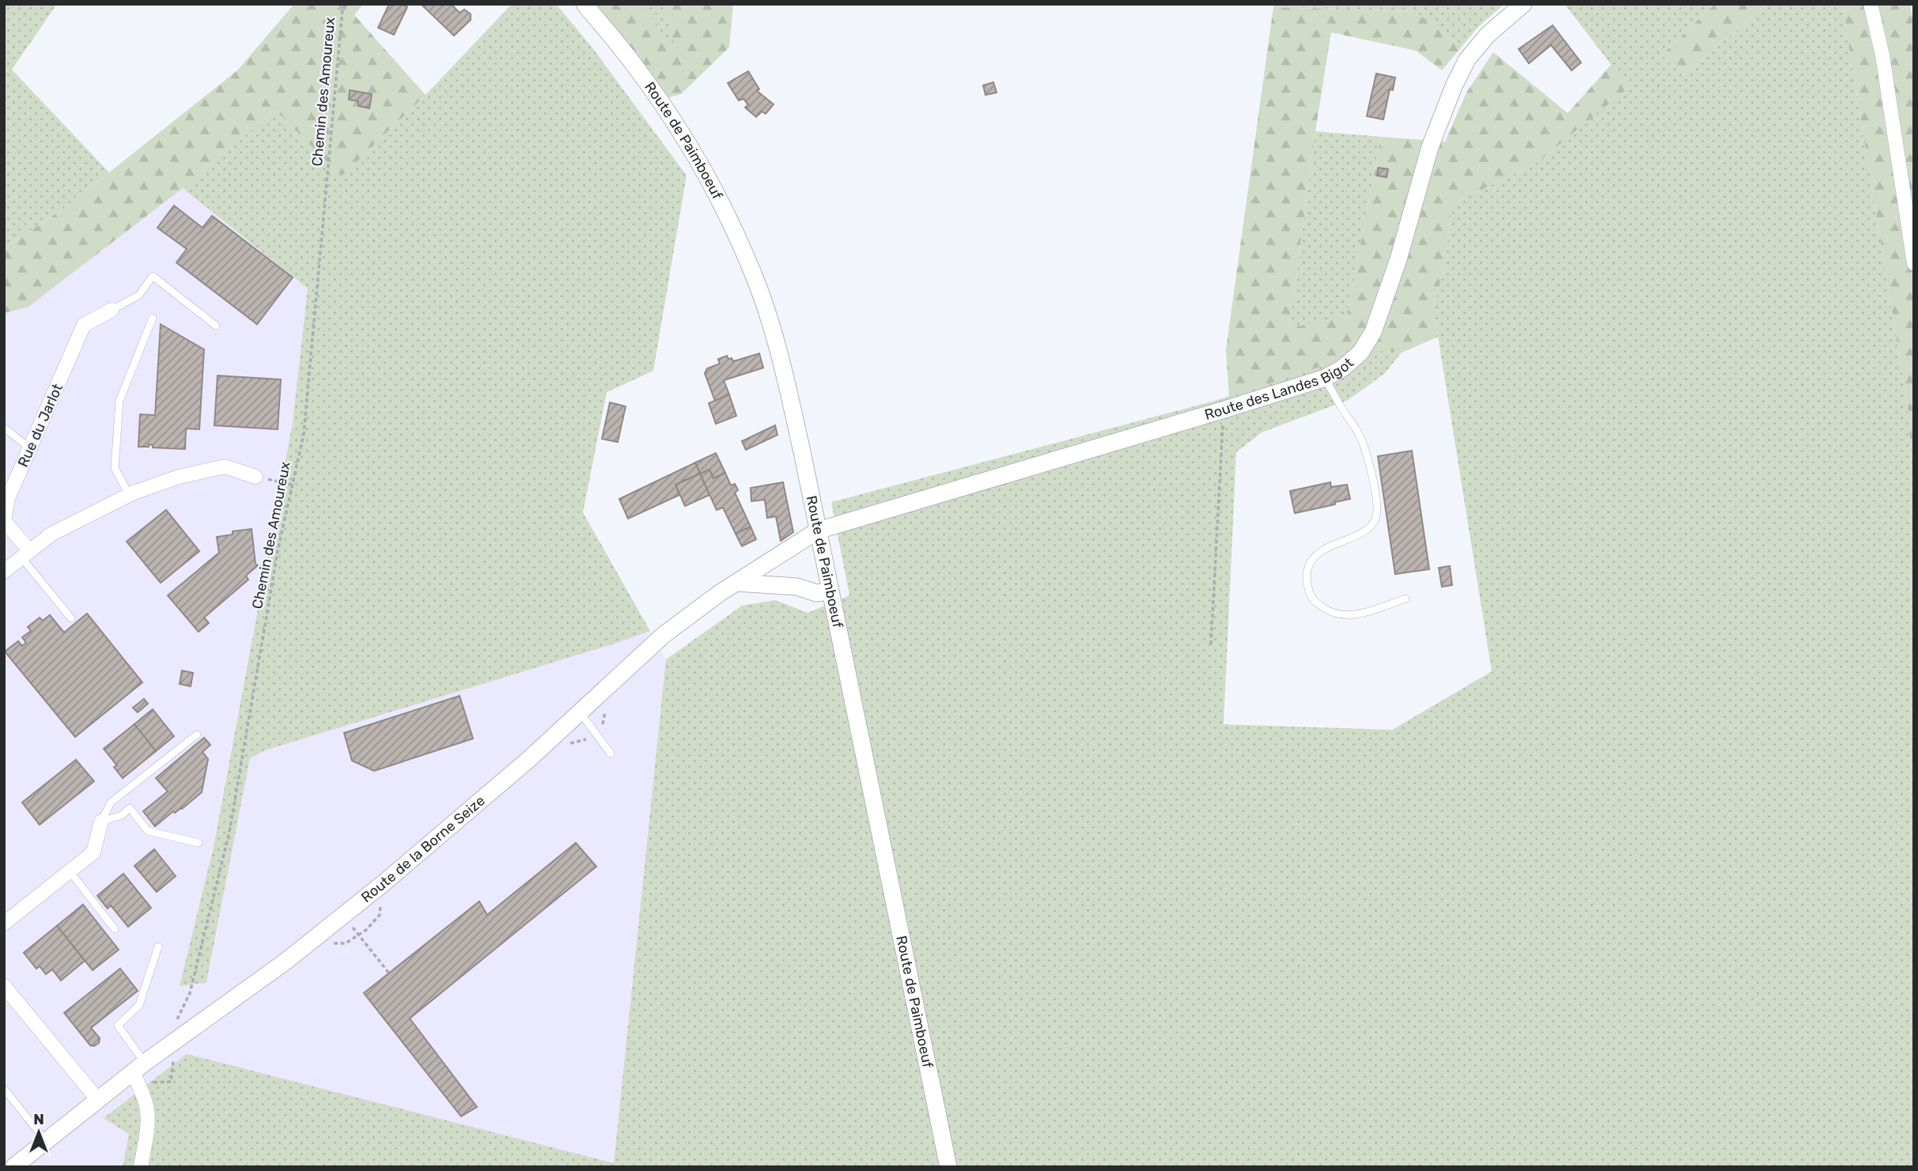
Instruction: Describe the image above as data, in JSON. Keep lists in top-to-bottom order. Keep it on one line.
{"streets":{"street":["Route de Paimboeuf","Route des Landes Bigot","Rue du Jarlot","Route de la Borne Seize"],"path":["Chemin des Amoureux"]},"crossings":[["Route de Paimboeuf","Route des Landes Bigot"],["Route des Landes Bigot","Route de la Borne Seize"]],"north":"top"}
